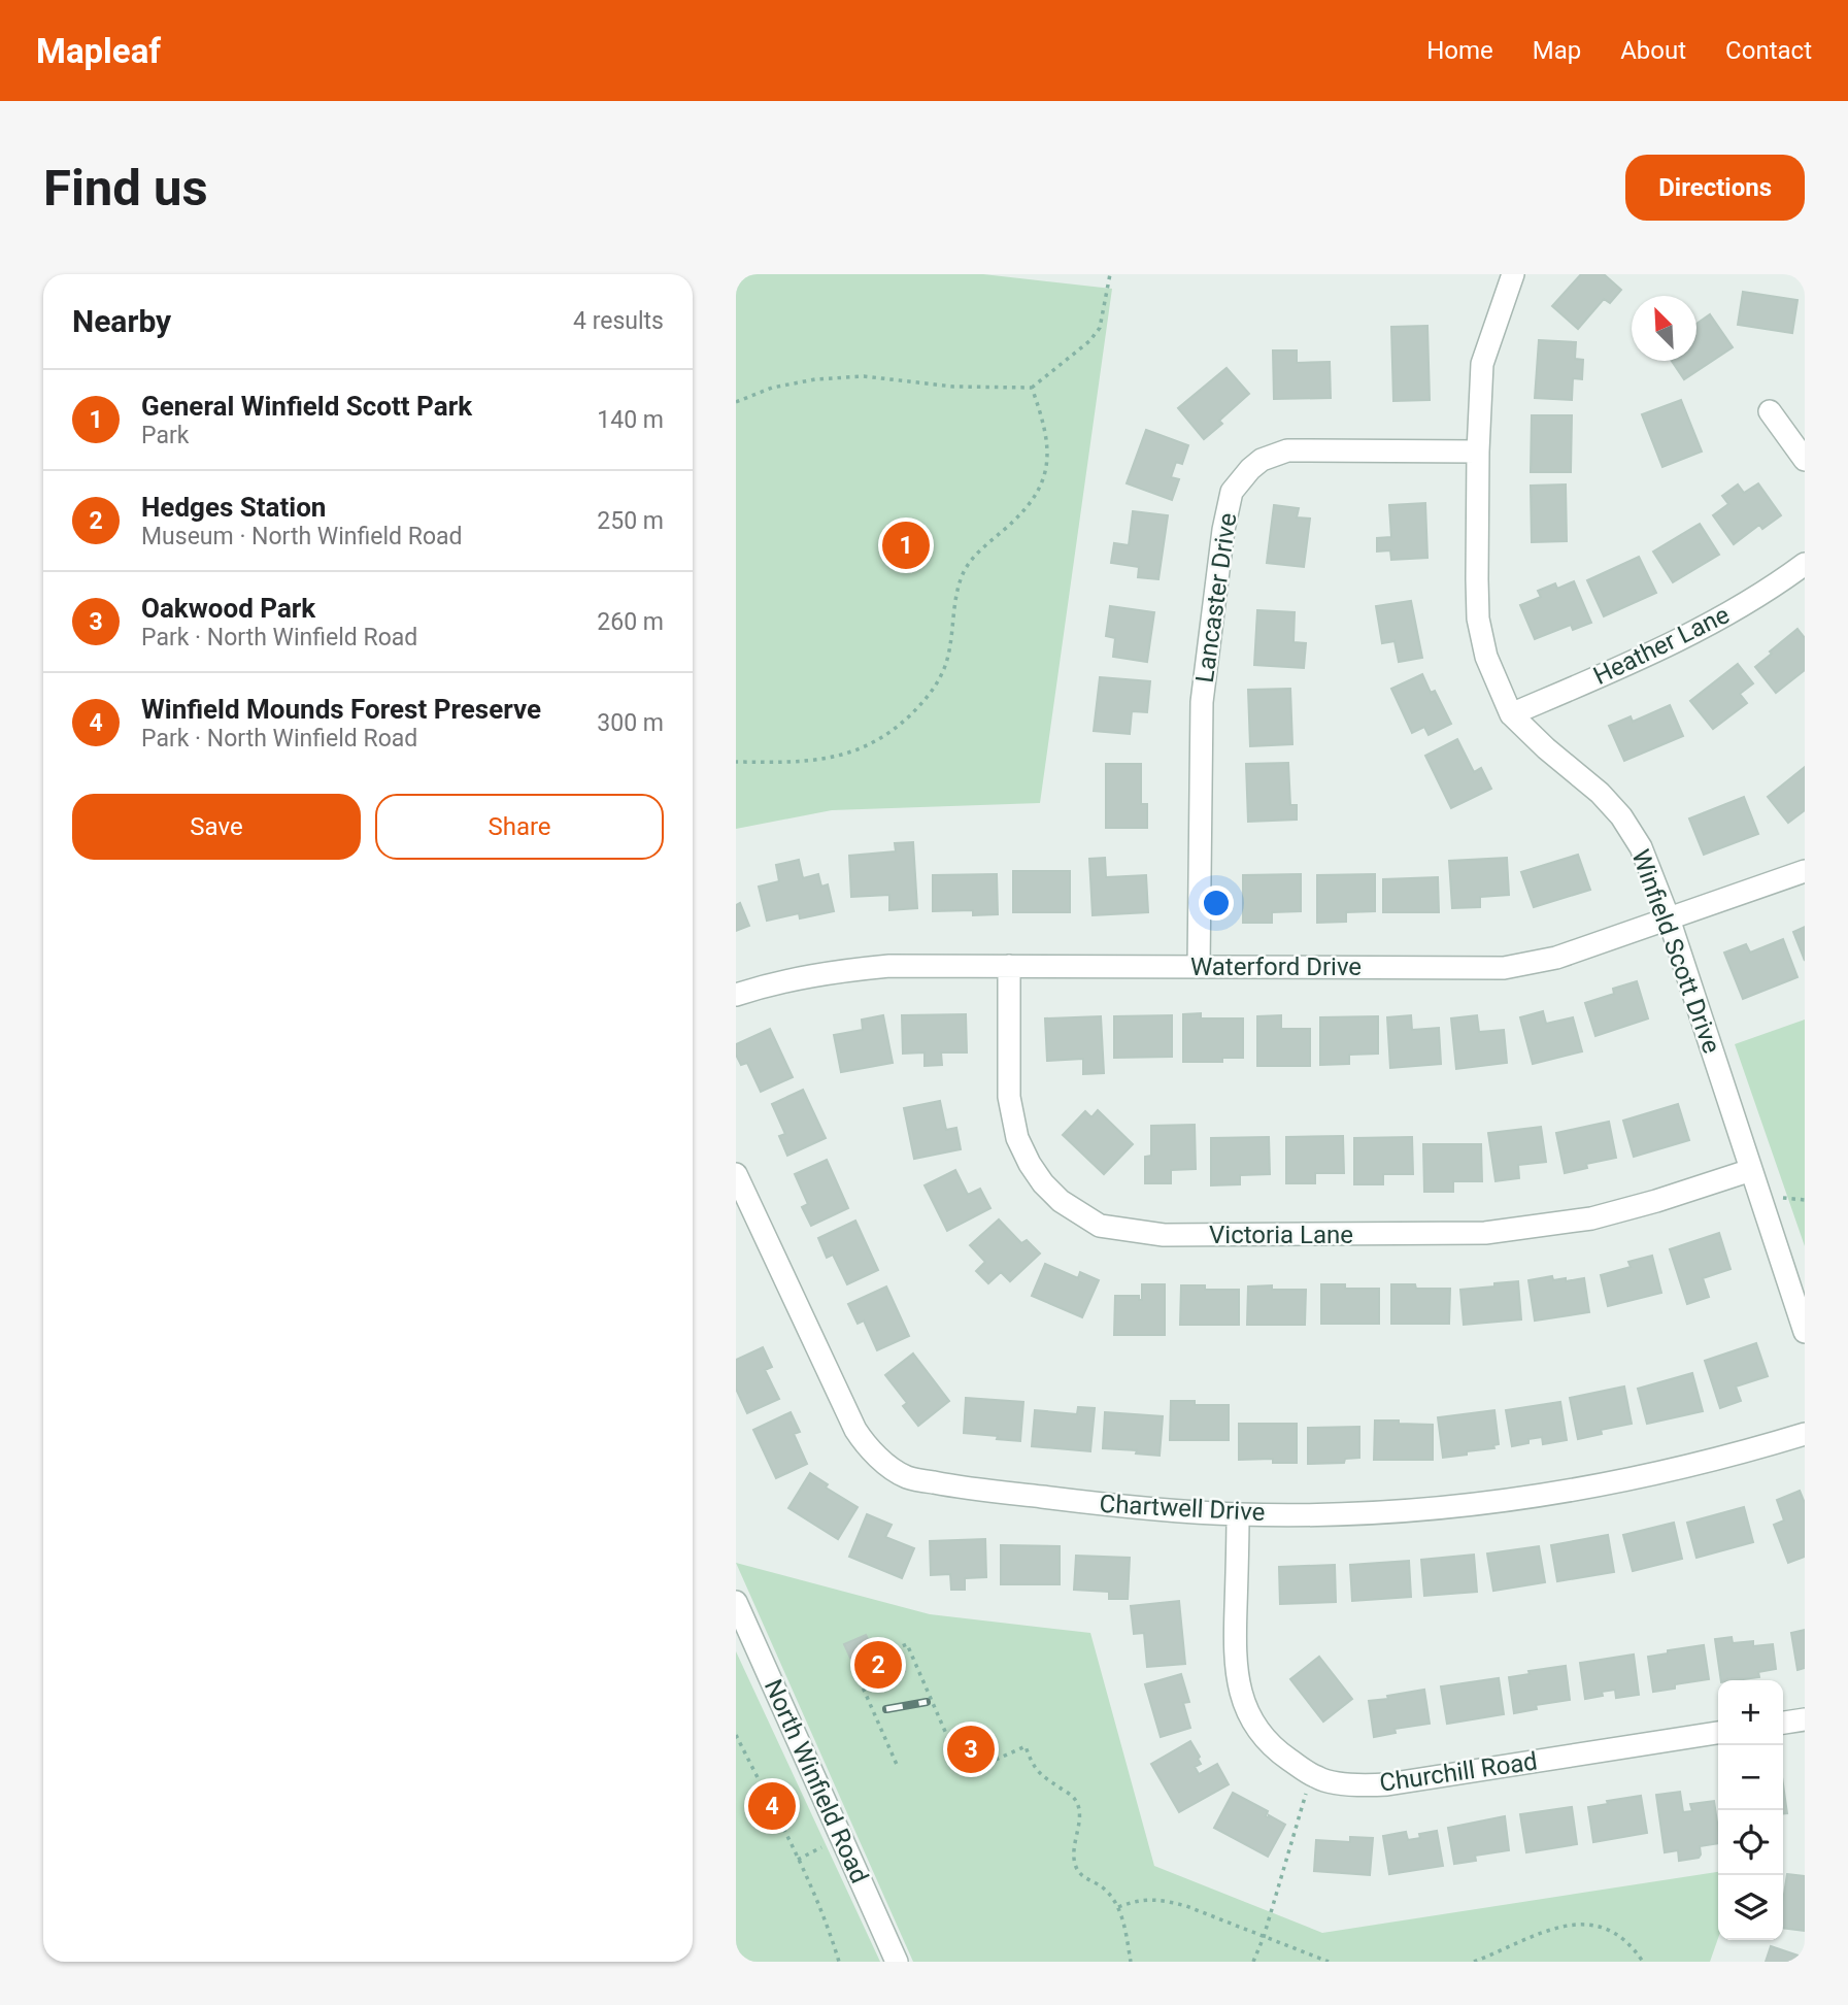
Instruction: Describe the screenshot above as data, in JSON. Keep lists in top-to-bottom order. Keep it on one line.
{"streets":{"street":["Lancaster Drive","Heather Lane","Winfield Scott Drive","Waterford Drive","Victoria Lane","Chartwell Drive","Churchill Road","North Winfield Road"]},"crossings":[["Lancaster Drive","Winfield Scott Drive"],["Lancaster Drive","Waterford Drive"],["Heather Lane","Winfield Scott Drive"],["Winfield Scott Drive","Waterford Drive"],["Winfield Scott Drive","Victoria Lane"],["Waterford Drive","Victoria Lane"],["Chartwell Drive","Churchill Road"]],"north":"top left","page":{"header":"Mapleaf","nav":["Home","Map","About","Contact"],"buttons":["Directions",["Save","Share"]],"title":"Find us","heading":["Nearby","4 results"],"list":[{"mark":"1","name":"General Winfield Scott Park","note":"Park","value":"140 m"},{"mark":"2","name":"Hedges Station","note":"Museum · North Winfield Road","value":"250 m"},{"mark":"3","name":"Oakwood Park","note":"Park · North Winfield Road","value":"260 m"},{"mark":"4","name":"Winfield Mounds Forest Preserve","note":"Park · North Winfield Road","value":"300 m"}],"pins":["1","2","3","4"],"map_buttons":["+","−"]}}
